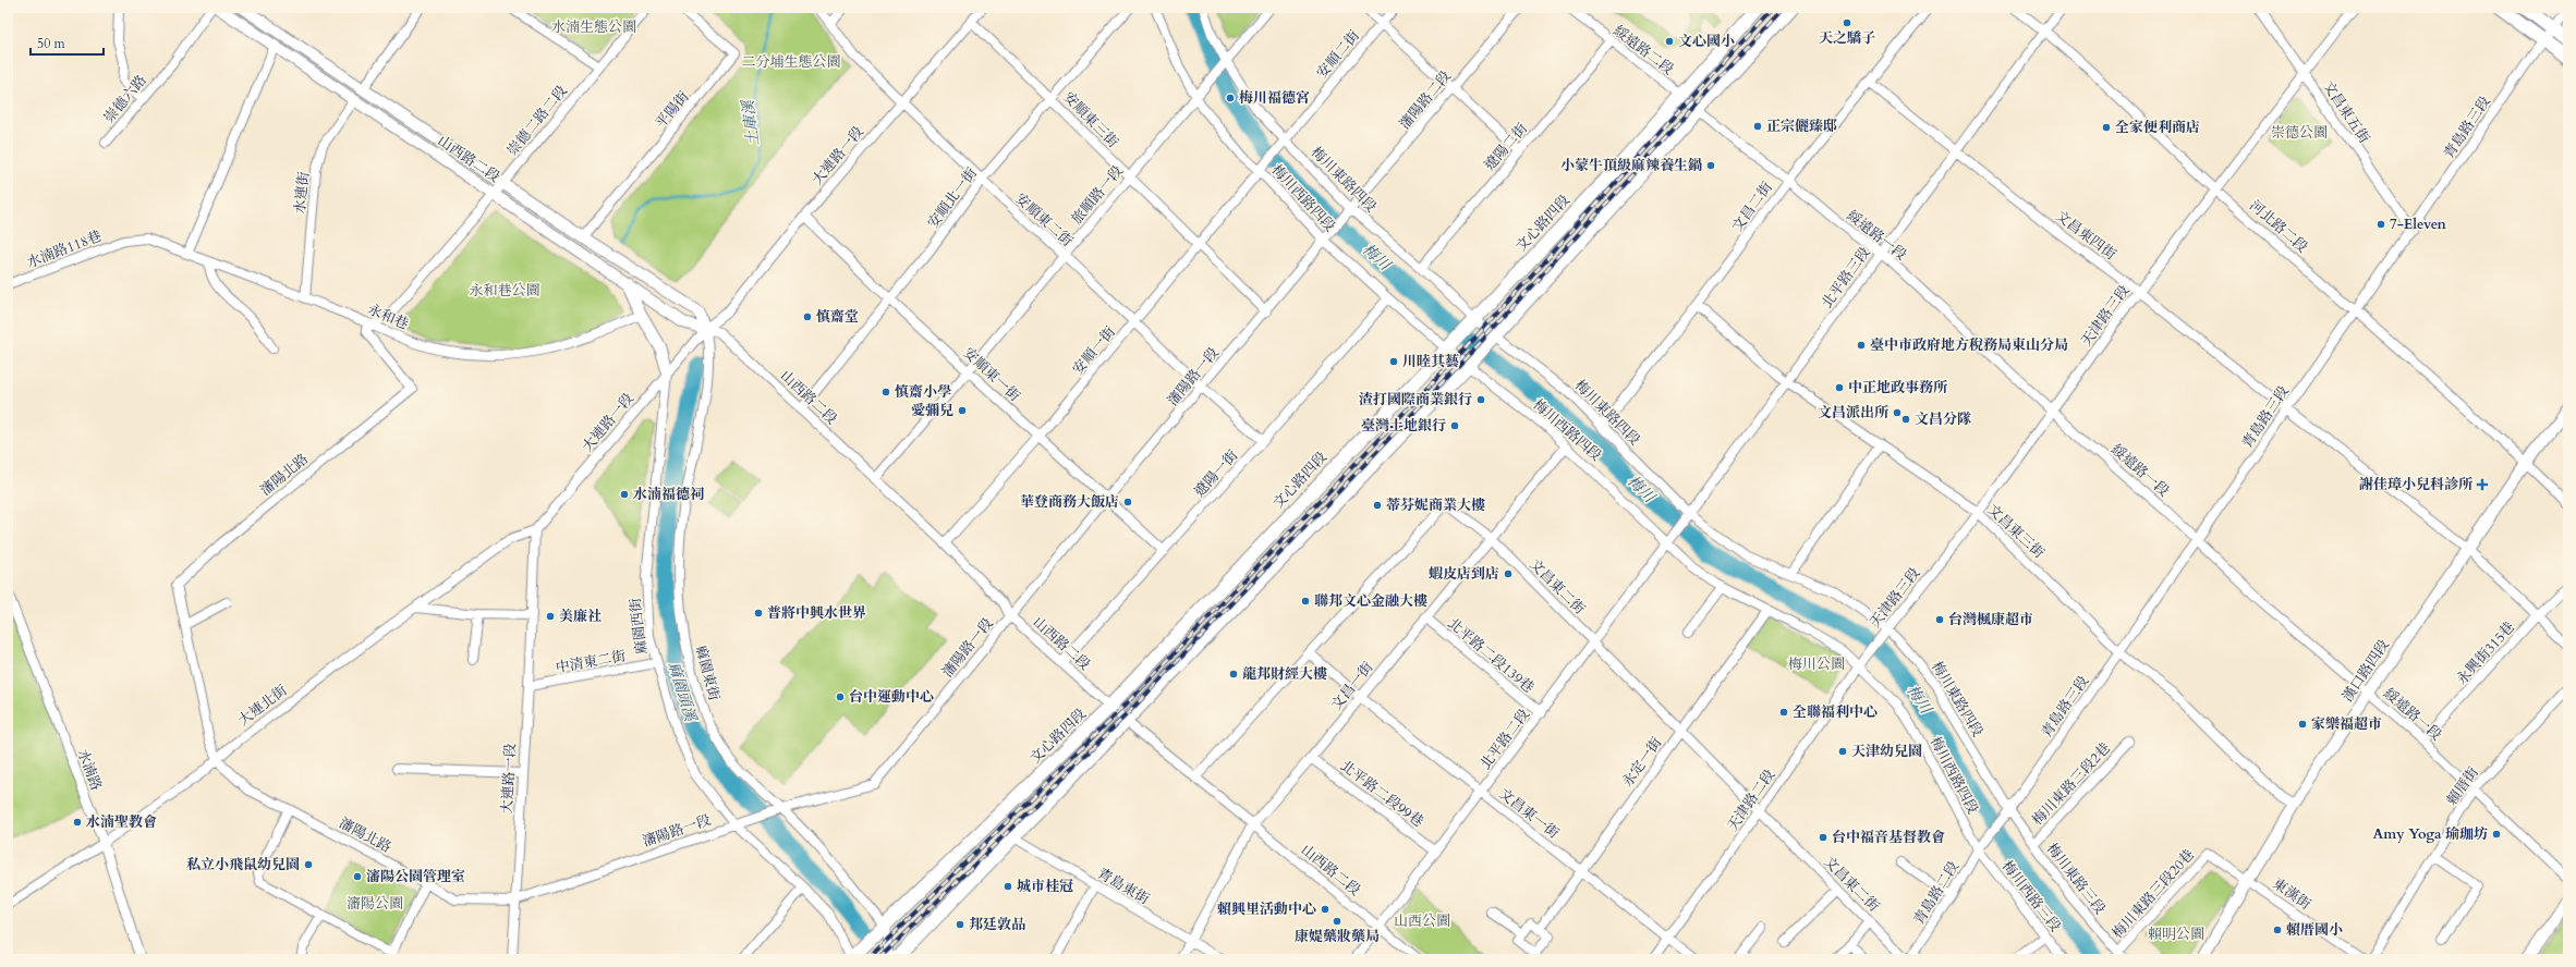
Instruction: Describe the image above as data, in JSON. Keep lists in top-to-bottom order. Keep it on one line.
{"streets":{"main road":["文心路四段"],"street":["綏遠路二段","安順二街","崇德六路","瀋陽路二段","平陽街","文昌東五街","安順東三街","崇德二路二段","青島路三段","遼陽二街","大連路一段","山西路二段","梅川東路四段","水連街","旅順路一段","安順北一街","梅川西路四段","文昌二街","安順東二街","河北路二段","綏遠路一段","文昌東四街","水湳路118巷","北平路三段","天津路三段","永和巷","安順一街","安順東一街","瀋陽路一段","遼陽一街","瀋陽北路","文昌東三街","文昌東二街","麻園西街","永興街315巷","北平路二段139巷","中清東二街","漢口路四段","麻園東街","文昌一街","大連北街","北平路二段","永定一街","水湳路","梅川東路三段2巷","賴厝街","北平路二段99巷","天津路二段","文昌東一街","梅川東路三段","青島東街","青島路二段","梅川東路三段20巷","東漢街","梅川西路三段"]},"crossings":[["綏遠路二段","遼陽二街"],["綏遠路二段","文心路四段"],["綏遠路二段","綏遠路一段"],["安順二街","梅川東路四段"],["安順二街","梅川西路四段"],["安順二街","安順一街"],["瀋陽路二段","梅川東路四段"],["瀋陽路二段","梅川西路四段"],["瀋陽路二段","瀋陽路一段"],["平陽街","山西路二段"],["文昌東五街","青島路三段"],["文昌東五街","天津路三段"],["安順東三街","大連路一段"],["安順東三街","旅順路一段"],["安順東三街","安順北一街"],["安順東三街","安順一街"],["安順東三街","瀋陽路一段"],["崇德二路二段","山西路二段"],["崇德二路二段","永和巷"],["崇德二路二段","瀋陽北路"],["青島路三段","梅川東路四段"],["青島路三段","河北路二段"],["青島路三段","綏遠路一段"],["青島路三段","文昌東四街"],["青島路三段","文昌東三街"],["青島路三段","梅川東路三段"],["青島路三段","青島路二段"],["遼陽二街","梅川東路四段"],["大連路一段","山西路二段"],["大連路一段","安順東二街"],["大連路一段","安順東一街"],["大連路一段","瀋陽路一段"],["大連路一段","瀋陽北路"],["大連路一段","麻園西街"],["大連路一段","中清東二街"],["大連路一段","麻園東街"],["大連路一段","大連北街"],["山西路二段","水連街"],["山西路二段","旅順路一段"],["山西路二段","安順北一街"],["山西路二段","文心路四段"],["山西路二段","安順一街"],["山西路二段","瀋陽路一段"],["山西路二段","遼陽一街"],["山西路二段","文昌東二街"],["山西路二段","麻園東街"],["山西路二段","文昌一街"],["山西路二段","北平路二段"],["梅川東路四段","旅順路一段"],["梅川東路四段","文昌二街"],["梅川東路四段","文心路四段"],["梅川東路四段","北平路三段"],["梅川東路四段","天津路三段"],["梅川東路四段","梅川東路三段"],["水連街","永和巷"],["旅順路一段","梅川西路四段"],["旅順路一段","安順東二街"],["旅順路一段","安順東一街"],["安順北一街","安順東二街"],["安順北一街","安順東一街"],["梅川西路四段","文心路四段"],["梅川西路四段","安順一街"],["梅川西路四段","瀋陽路一段"],["梅川西路四段","遼陽一街"],["梅川西路四段","文昌一街"],["梅川西路四段","北平路二段"],["梅川西路四段","永定一街"],["梅川西路四段","天津路二段"],["梅川西路四段","青島路二段"],["梅川西路四段","梅川西路三段"],["文昌二街","綏遠路一段"],["文昌二街","文昌東四街"],["文昌二街","文昌東三街"],["安順東二街","安順一街"],["安順東二街","瀋陽路一段"],["安順東二街","遼陽一街"],["文心路四段","綏遠路一段"],["文心路四段","麻園西街"],["文心路四段","麻園東街"],["河北路二段","北平路三段"],["河北路二段","天津路三段"],["河北路二段","漢口路四段"],["綏遠路一段","北平路三段"],["綏遠路一段","天津路三段"],["綏遠路一段","永興街315巷"],["綏遠路一段","漢口路四段"],["綏遠路一段","賴厝街"],["文昌東四街","北平路三段"],["文昌東四街","天津路三段"],["文昌東四街","永興街315巷"],["文昌東四街","漢口路四段"],["水湳路118巷","永和巷"],["北平路三段","文昌東三街"],["北平路三段","北平路二段"],["天津路三段","文昌東三街"],["天津路三段","天津路二段"],["永和巷","瀋陽北路"],["安順一街","安順東一街"],["安順東一街","瀋陽路一段"],["安順東一街","遼陽一街"],["瀋陽路一段","瀋陽北路"],["瀋陽路一段","麻園西街"],["瀋陽路一段","麻園東街"],["瀋陽北路","大連北街"],["文昌東三街","漢口路四段"],["文昌東二街","文昌一街"],["文昌東二街","北平路二段"],["文昌東二街","永定一街"],["文昌東二街","天津路二段"],["文昌東二街","文昌東一街"],["文昌東二街","青島路二段"],["麻園西街","中清東二街"],["北平路二段139巷","文昌一街"],["北平路二段139巷","北平路二段"],["漢口路四段","東漢街"],["文昌一街","北平路二段99巷"],["文昌一街","文昌東一街"],["文昌一街","青島東街"],["大連北街","水湳路"],["北平路二段","北平路二段99巷"],["北平路二段","文昌東一街"],["永定一街","文昌東一街"],["梅川東路三段2巷","梅川東路三段"],["天津路二段","文昌東一街"],["梅川東路三段","梅川東路三段20巷"],["青島路二段","梅川西路三段"],["梅川東路三段20巷","東漢街"]],"water":["土庫溪","梅川","麻園頭溪"],"parks":["水湳生態公園","二分埔生態公園","崇德公園","永和巷公園","梅川公園","瀋陽公園","山西公園","賴明公園"],"places":{"other":["天之驕子","文心國小","梅川福德宮","正宗儷臻邸","全家便利商店","小蒙牛頂級麻辣養生鍋","7-Eleven","慎齋堂","臺中市政府地方稅務局東山分局","川睦其藝","中正地政事務所","慎齋小學","渣打國際商業銀行","愛彌兒","文昌派出所","文昌分隊","臺灣土地銀行","水湳福德祠","華登商務大飯店","蒂芬妮商業大樓","蝦皮店到店","聯邦文心金融大樓","普將中興水世界","美廉社","台灣楓康超市","龍邦財經大樓","台中運動中心","全聯福利中心","家樂福超市","天津幼兒園","水湳聖教會","Amy Yoga 瑜珈坊","台中福音基督教會","私立小飛鼠幼兒園","瀋陽公園管理室","城市桂冠","賴興里活動中心","康媞藥妝藥局","邦廷敦品","賴厝國小"],"health":["謝佳璋小兒科診所"]},"scale_bar":"50 m"}
